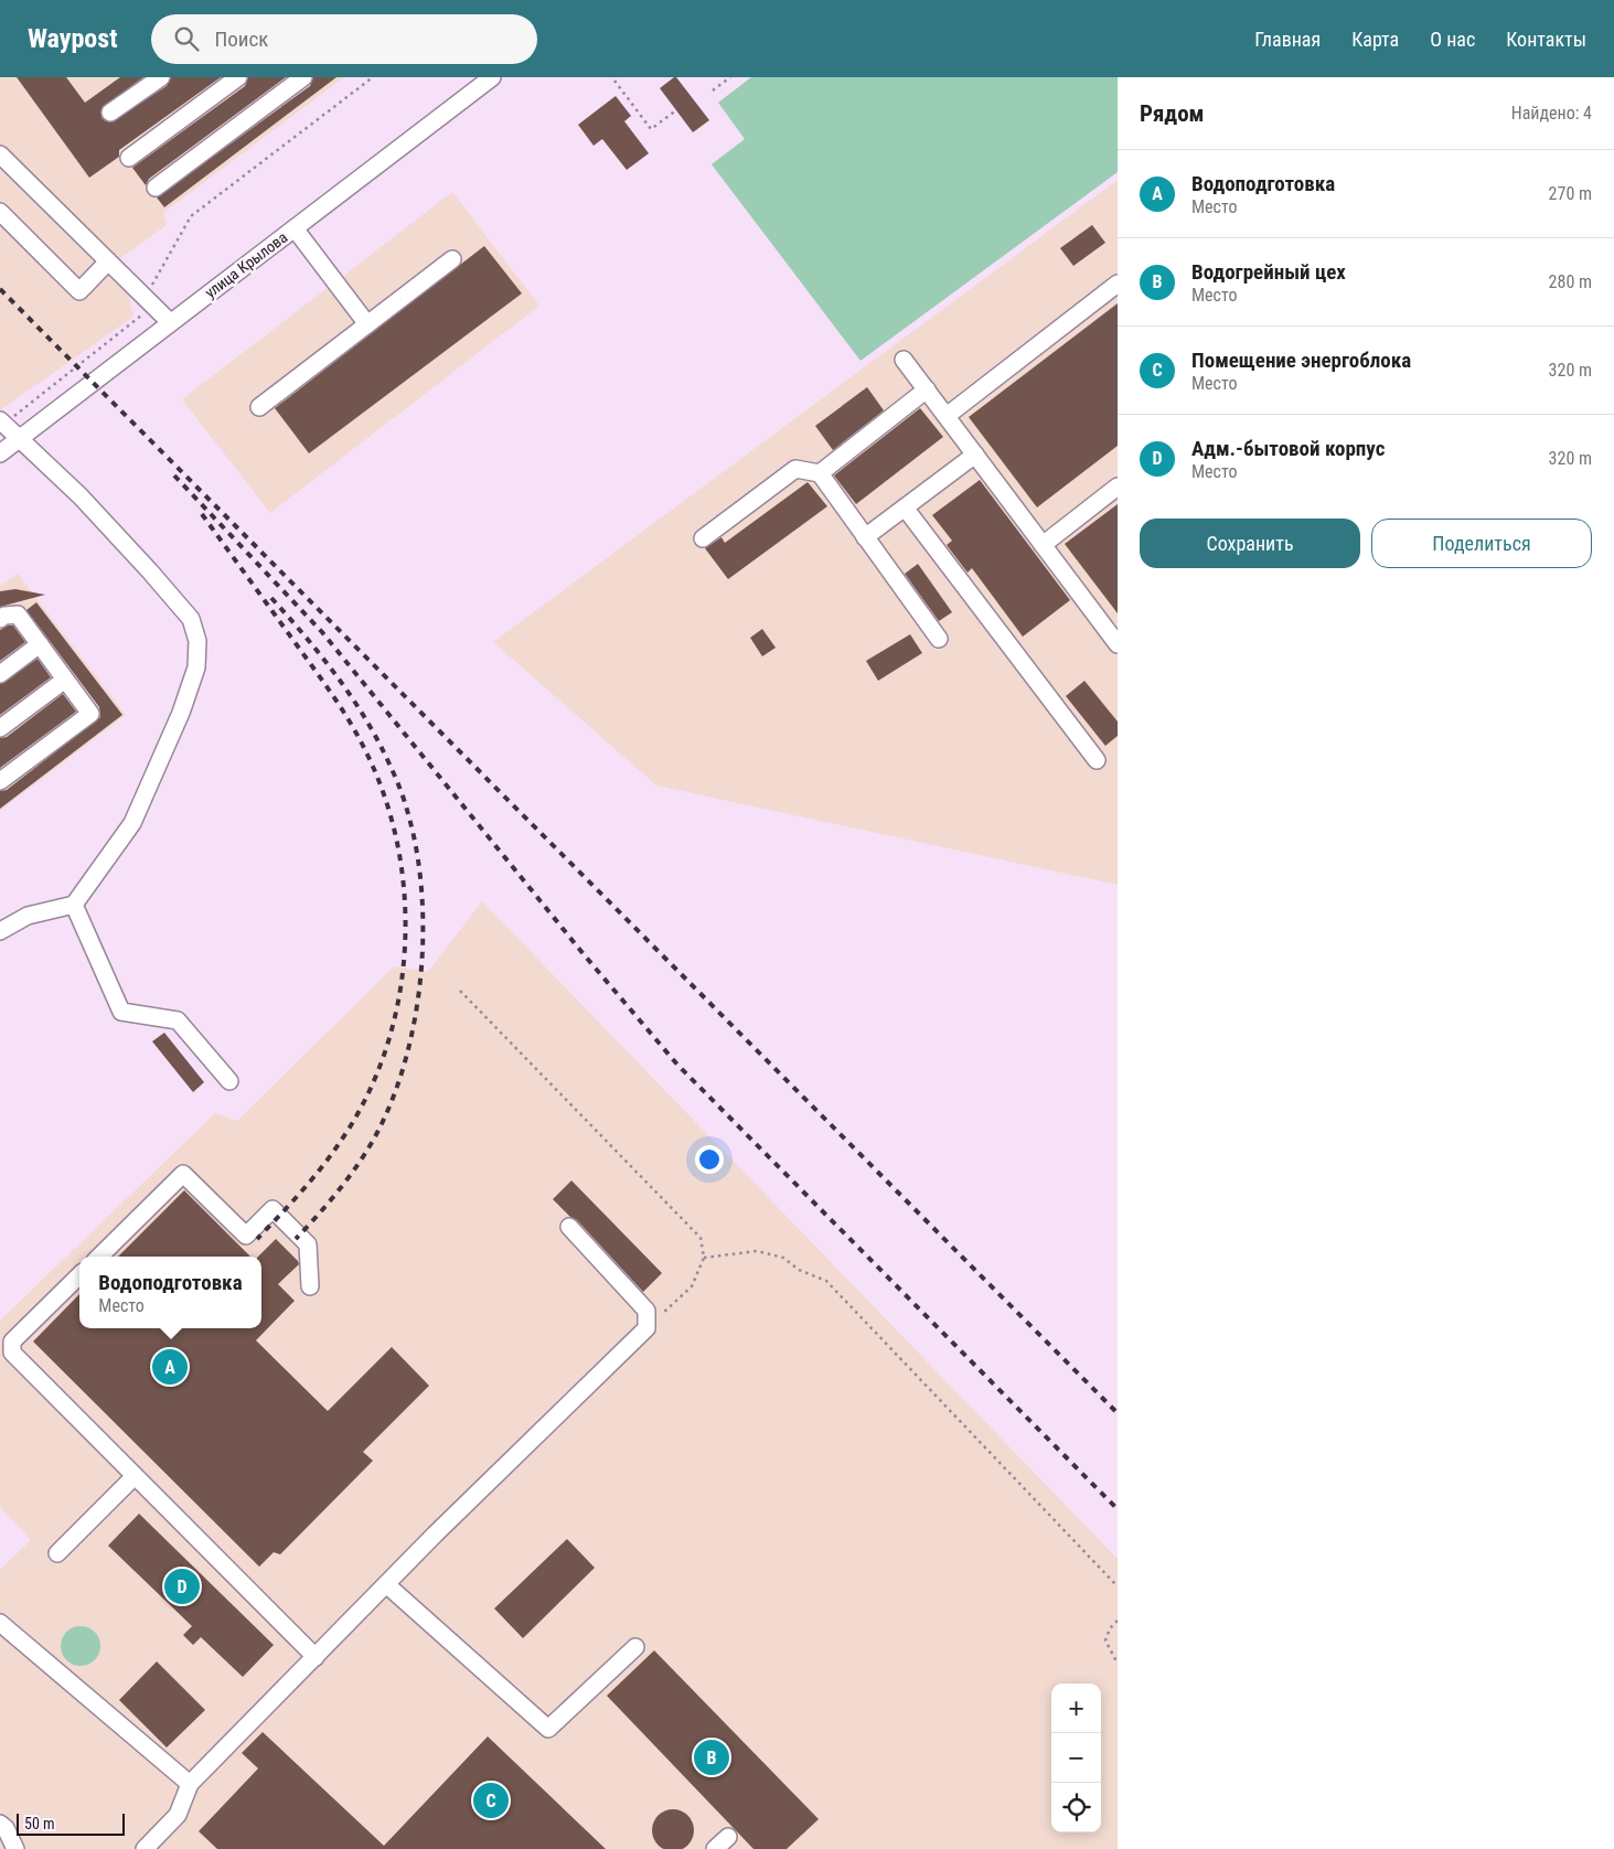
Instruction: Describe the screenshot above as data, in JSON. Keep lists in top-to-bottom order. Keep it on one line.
{"streets":{"street":["улица Крылова"]},"scale_bar":"50 m","page":{"header":"Waypost","search":"Поиск","nav":["Главная","Карта","О нас","Контакты"],"heading":["Рядом","Найдено: 4"],"list":[{"mark":"A","name":"Водоподготовка","note":"Место","value":"270 m"},{"mark":"B","name":"Водогрейный цех","note":"Место","value":"280 m"},{"mark":"C","name":"Помещение энергоблока","note":"Место","value":"320 m"},{"mark":"D","name":"Адм.-бытовой корпус","note":"Место","value":"320 m"}],"buttons":["Сохранить","Поделиться"],"popup":["Водоподготовка","Место"],"pins":["A","D","B","C"],"map_buttons":["+","−"],"scale":"50 m"}}
